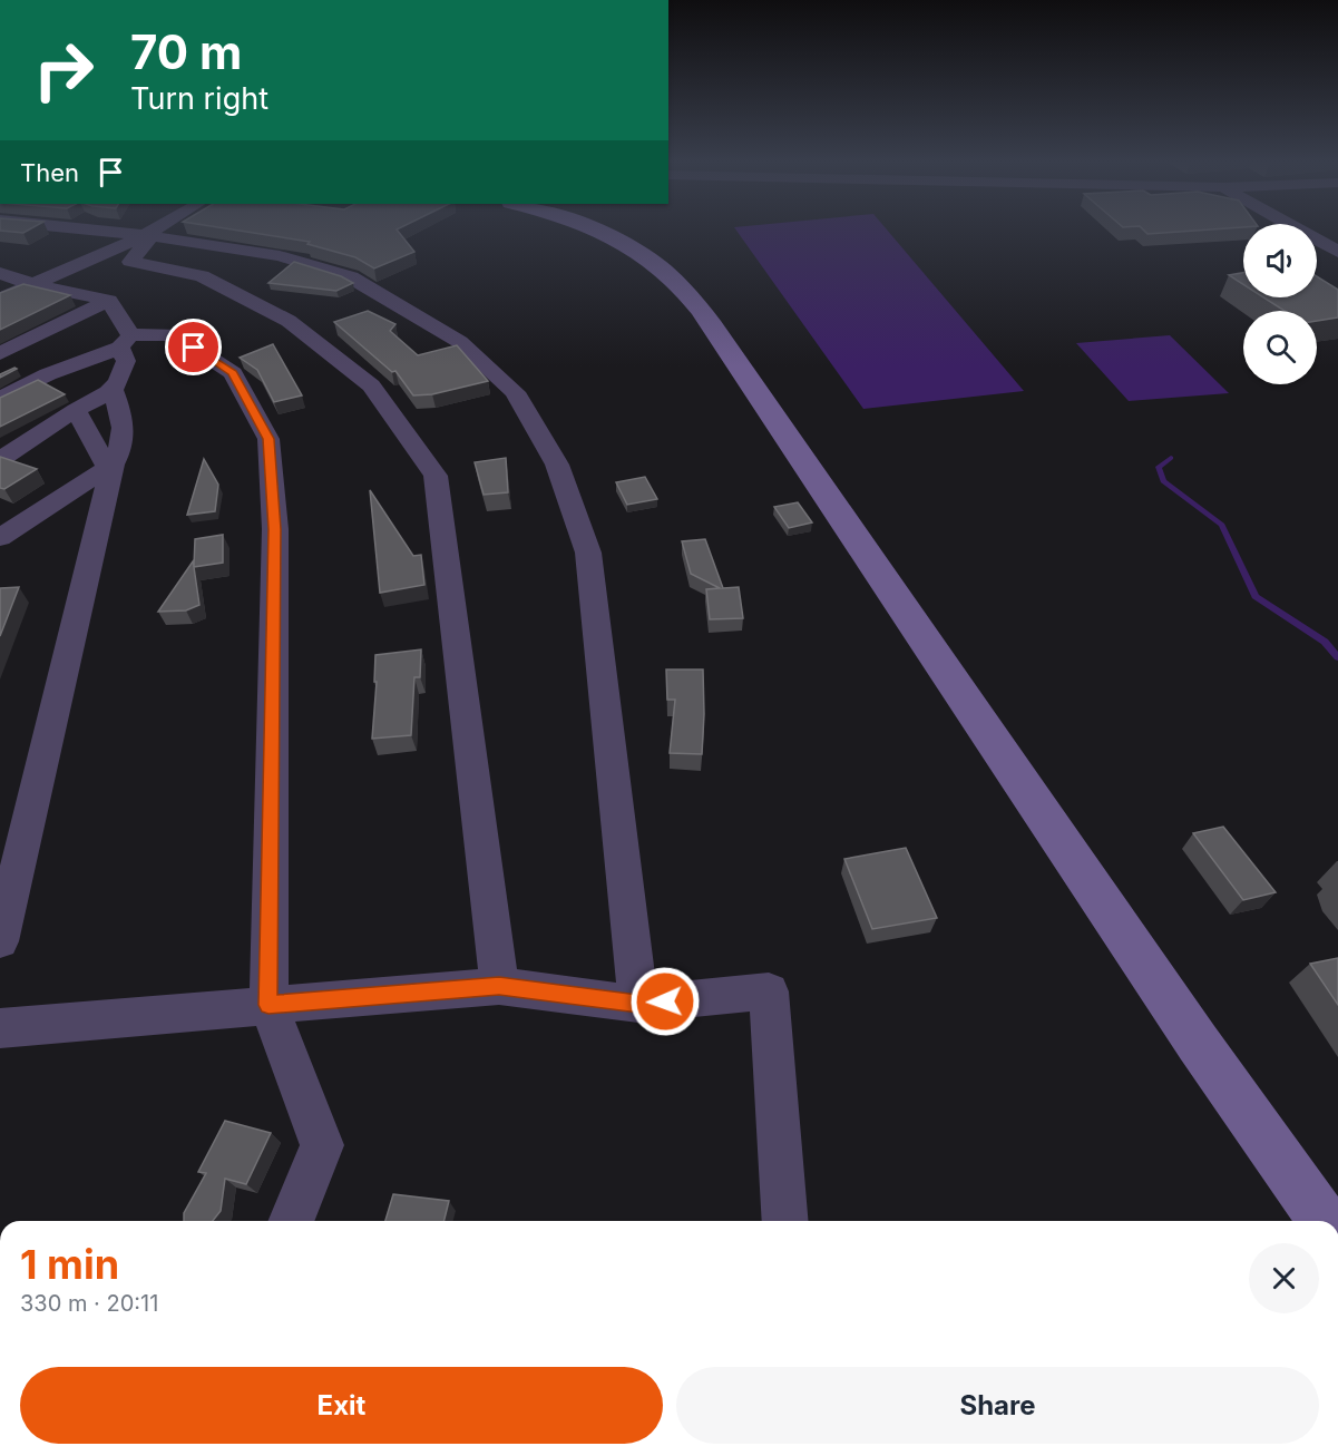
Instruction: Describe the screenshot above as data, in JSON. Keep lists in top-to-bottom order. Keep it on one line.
{"page":{"turn":["70 m","Turn right"],"then":"Then","heading":["1 min","330 m · 20:11"],"buttons":["Exit","Share"]}}
